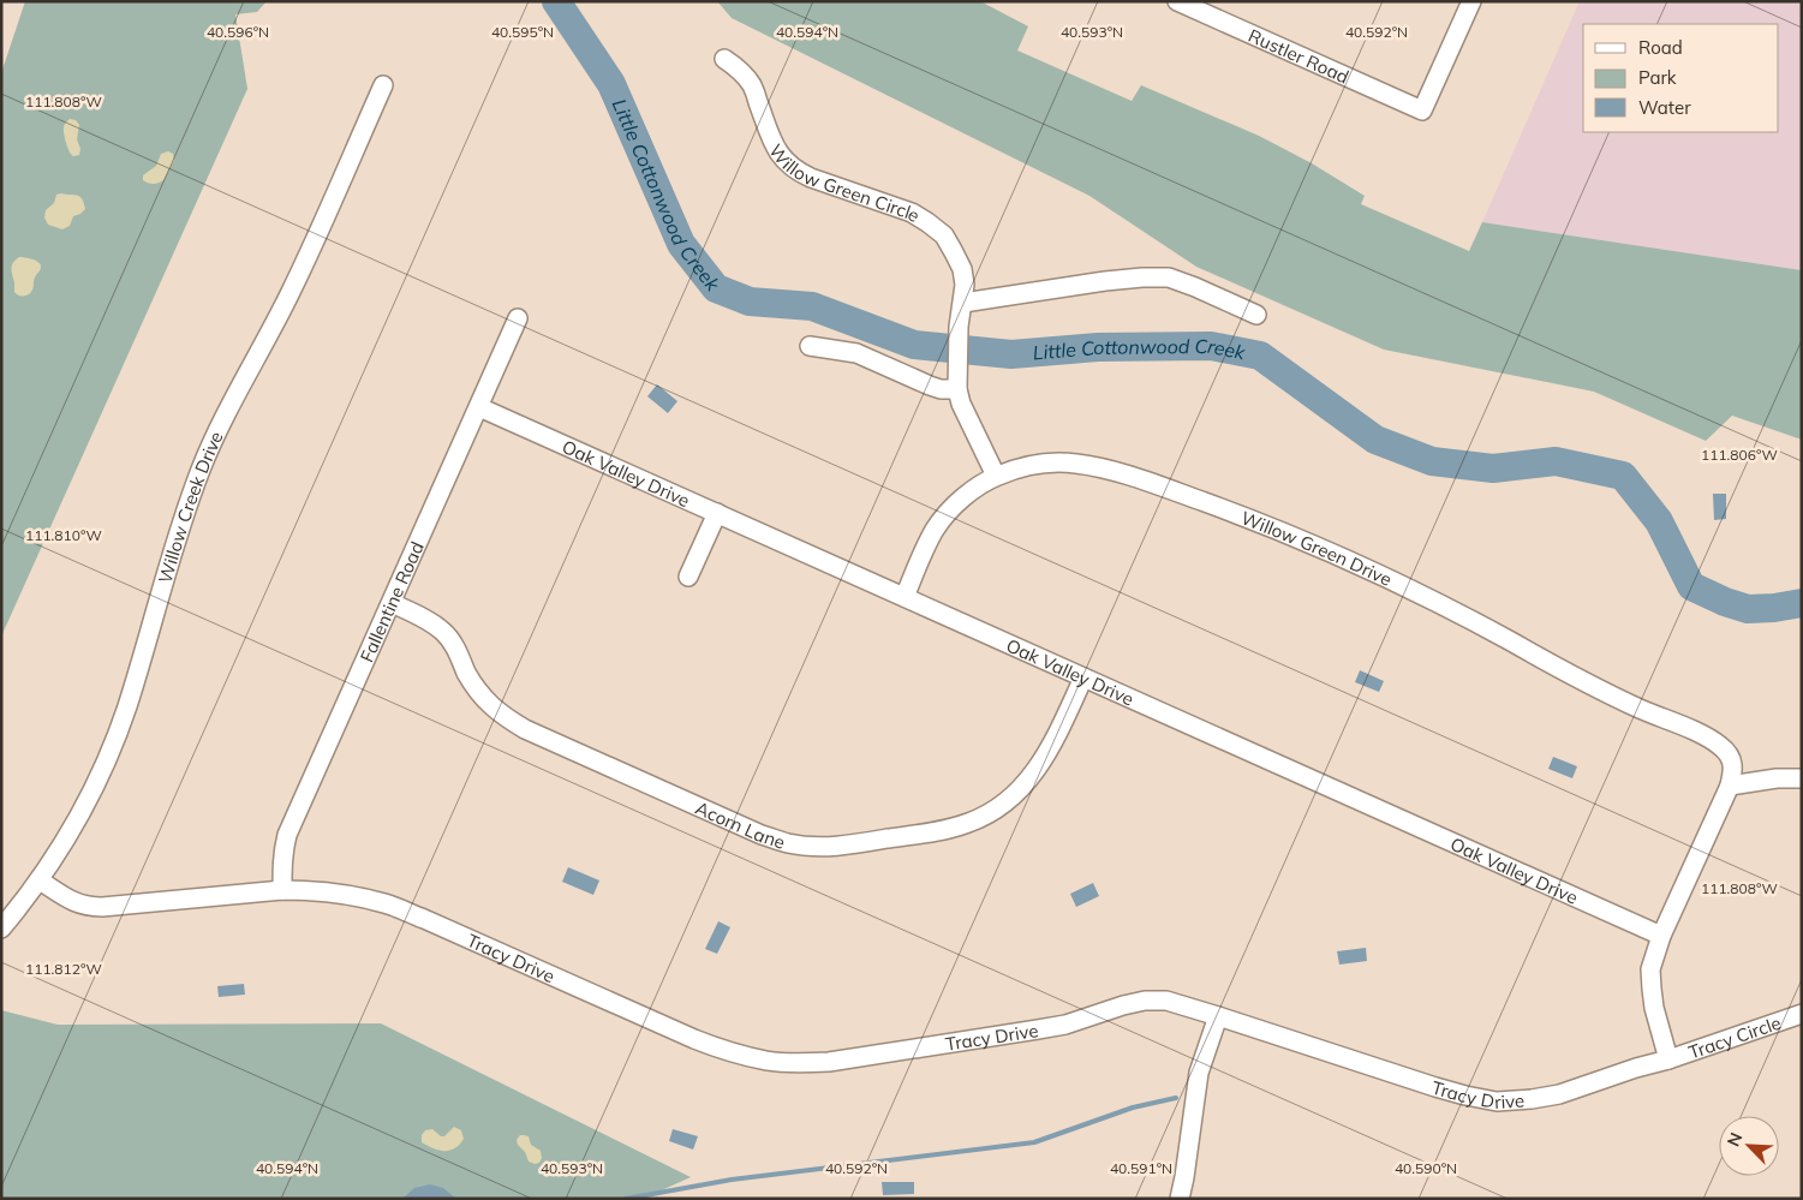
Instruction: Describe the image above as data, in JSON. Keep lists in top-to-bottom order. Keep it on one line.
{"streets":{"street":["Rustler Road","Willow Green Circle","Oak Valley Drive","Willow Creek Drive","Willow Green Drive","Fallentine Road","Acorn Lane","Tracy Drive","Tracy Circle"]},"crossings":[["Willow Green Circle","Willow Green Drive"],["Oak Valley Drive","Willow Green Drive"],["Oak Valley Drive","Fallentine Road"],["Oak Valley Drive","Acorn Lane"],["Willow Creek Drive","Tracy Drive"],["Fallentine Road","Acorn Lane"],["Fallentine Road","Tracy Drive"],["Tracy Drive","Tracy Circle"]],"water":["Little Cottonwood Creek"],"legend":["Road","Park","Water"],"north":"top left","coordinates":["40.596°N","40.595°N","40.593°N","40.592°N","40.594°N","111.808°W","111.806°W","111.810°W","111.812°W","40.591°N","40.590°N"]}
